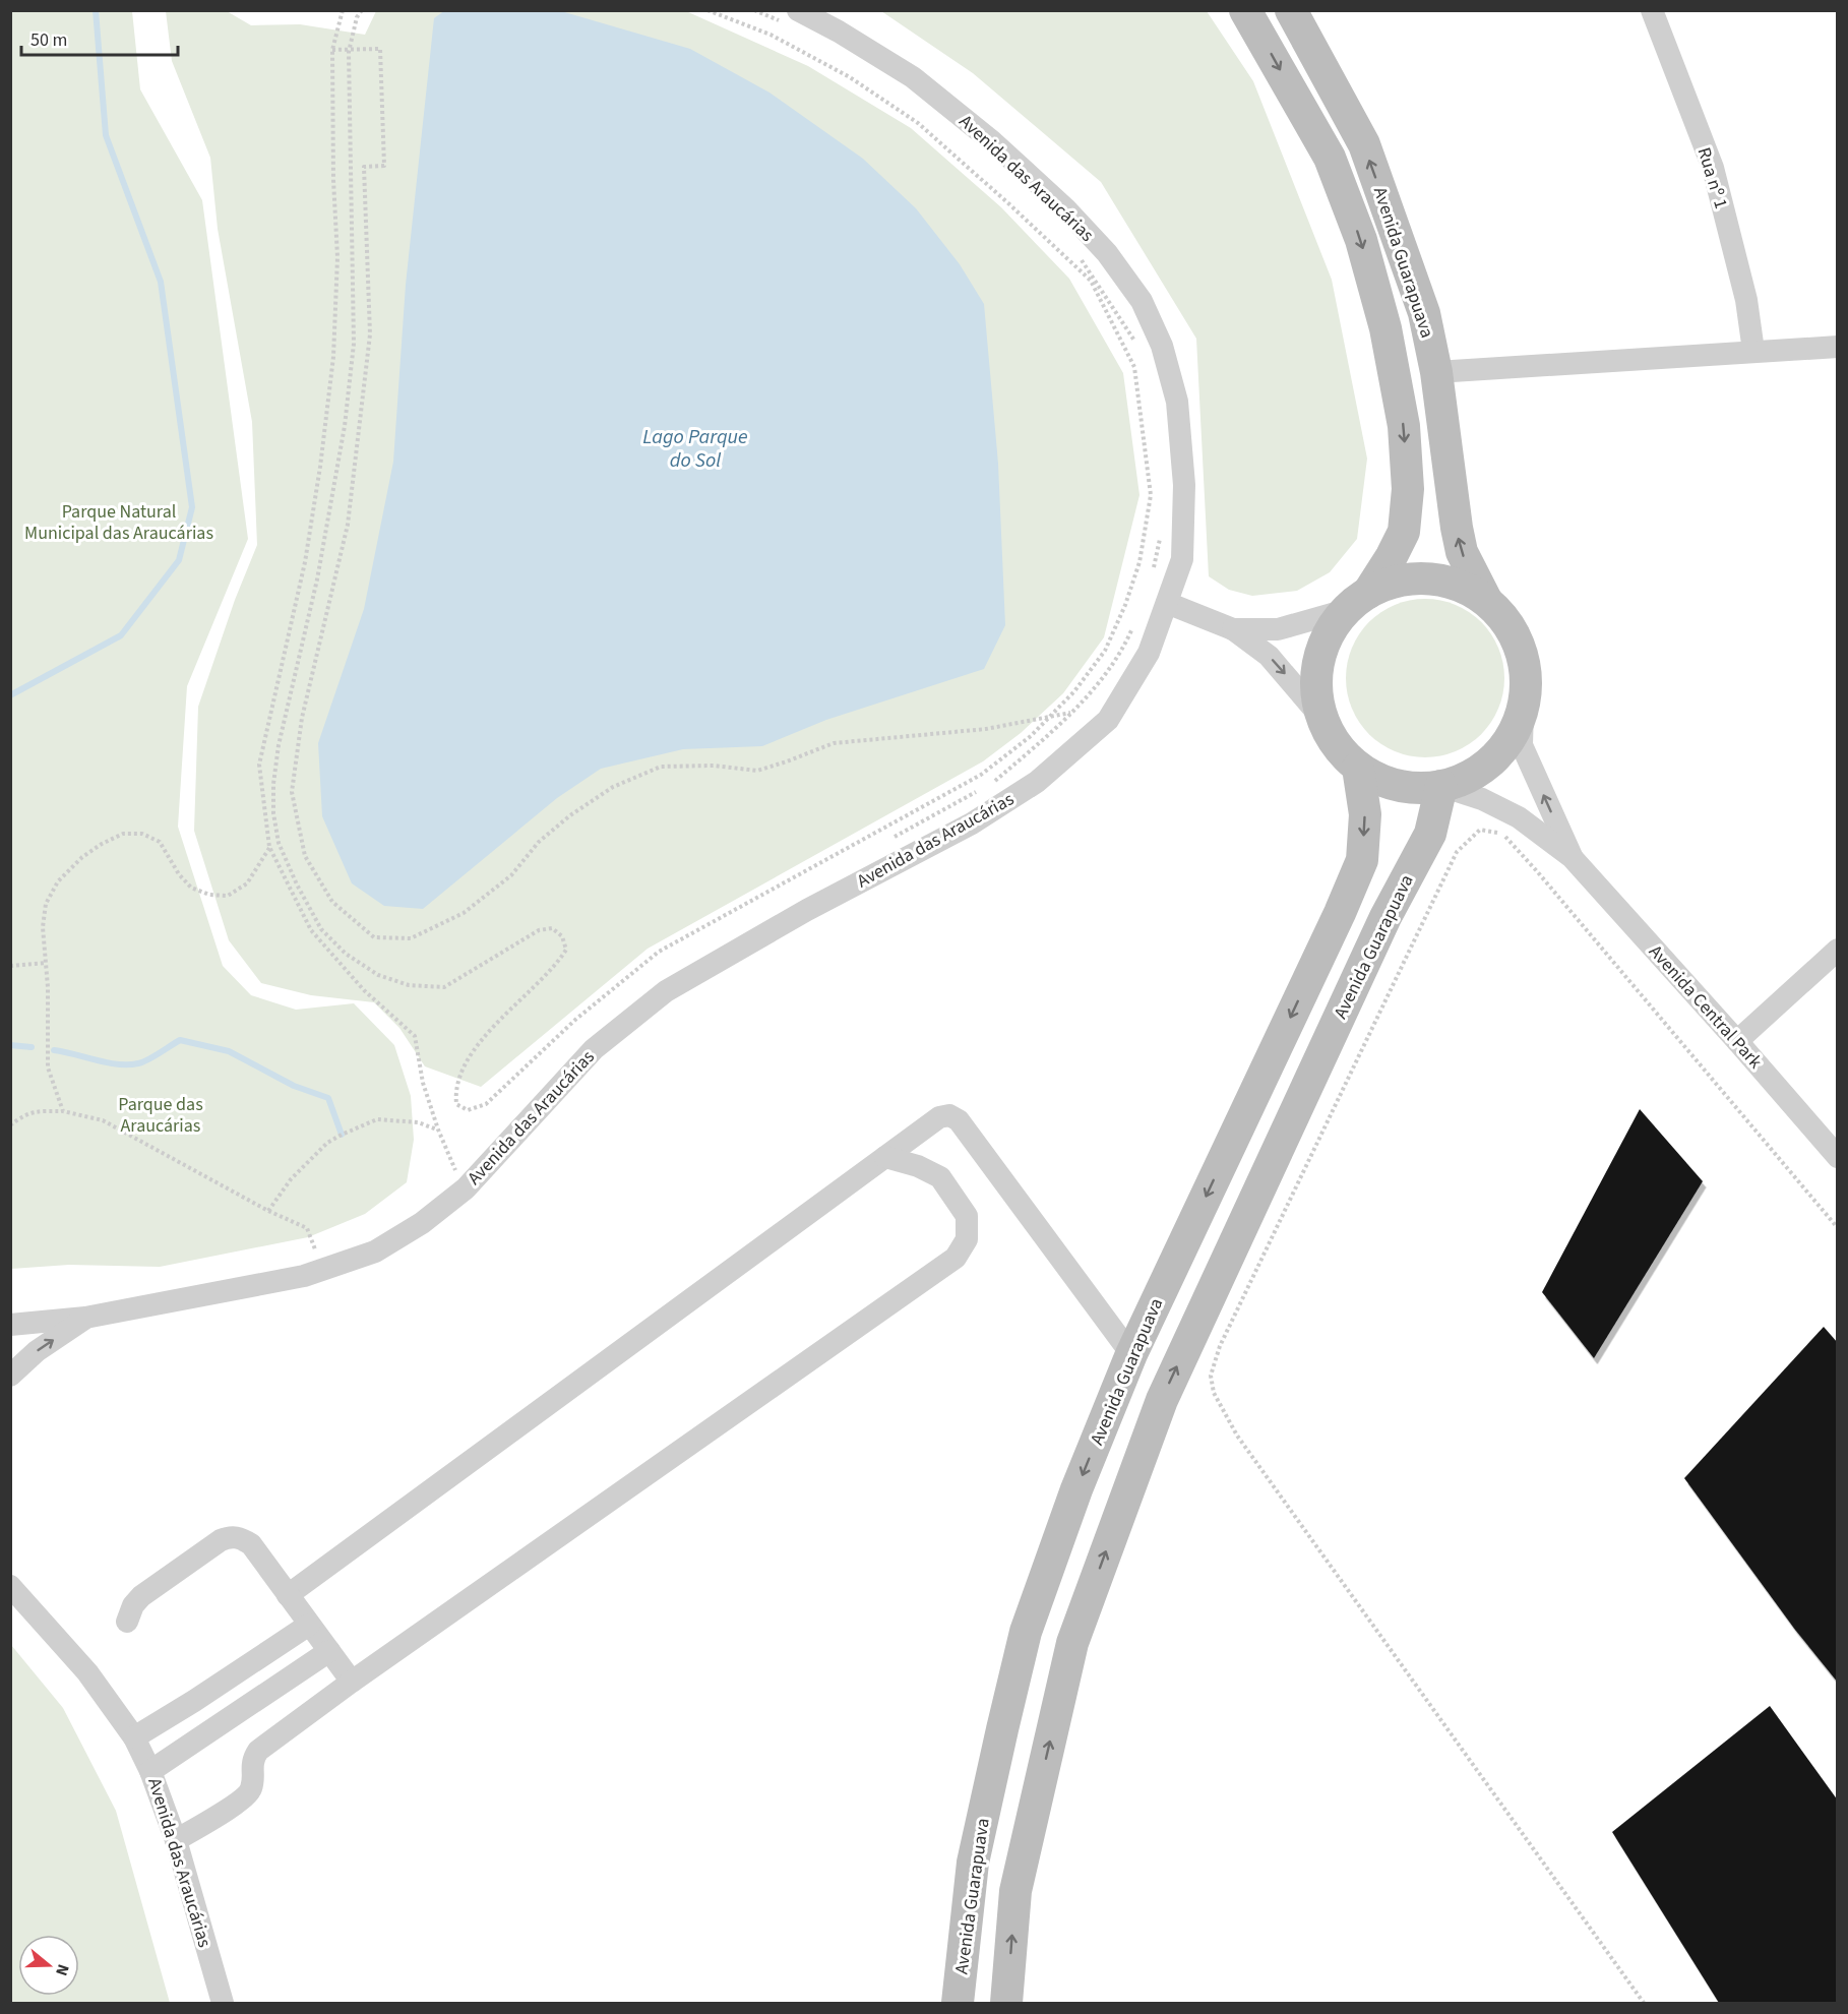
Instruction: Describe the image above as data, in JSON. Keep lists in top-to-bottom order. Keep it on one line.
{"streets":{"street":["Avenida das Araucárias","Rua nº 1","Avenida Guarapuava","Avenida Central Park"]},"water":["Lago Parque do Sol"],"parks":["Parque Natural Municipal das Araucárias","Parque das Araucárias"],"scale_bar":"50 m","north":"right"}
